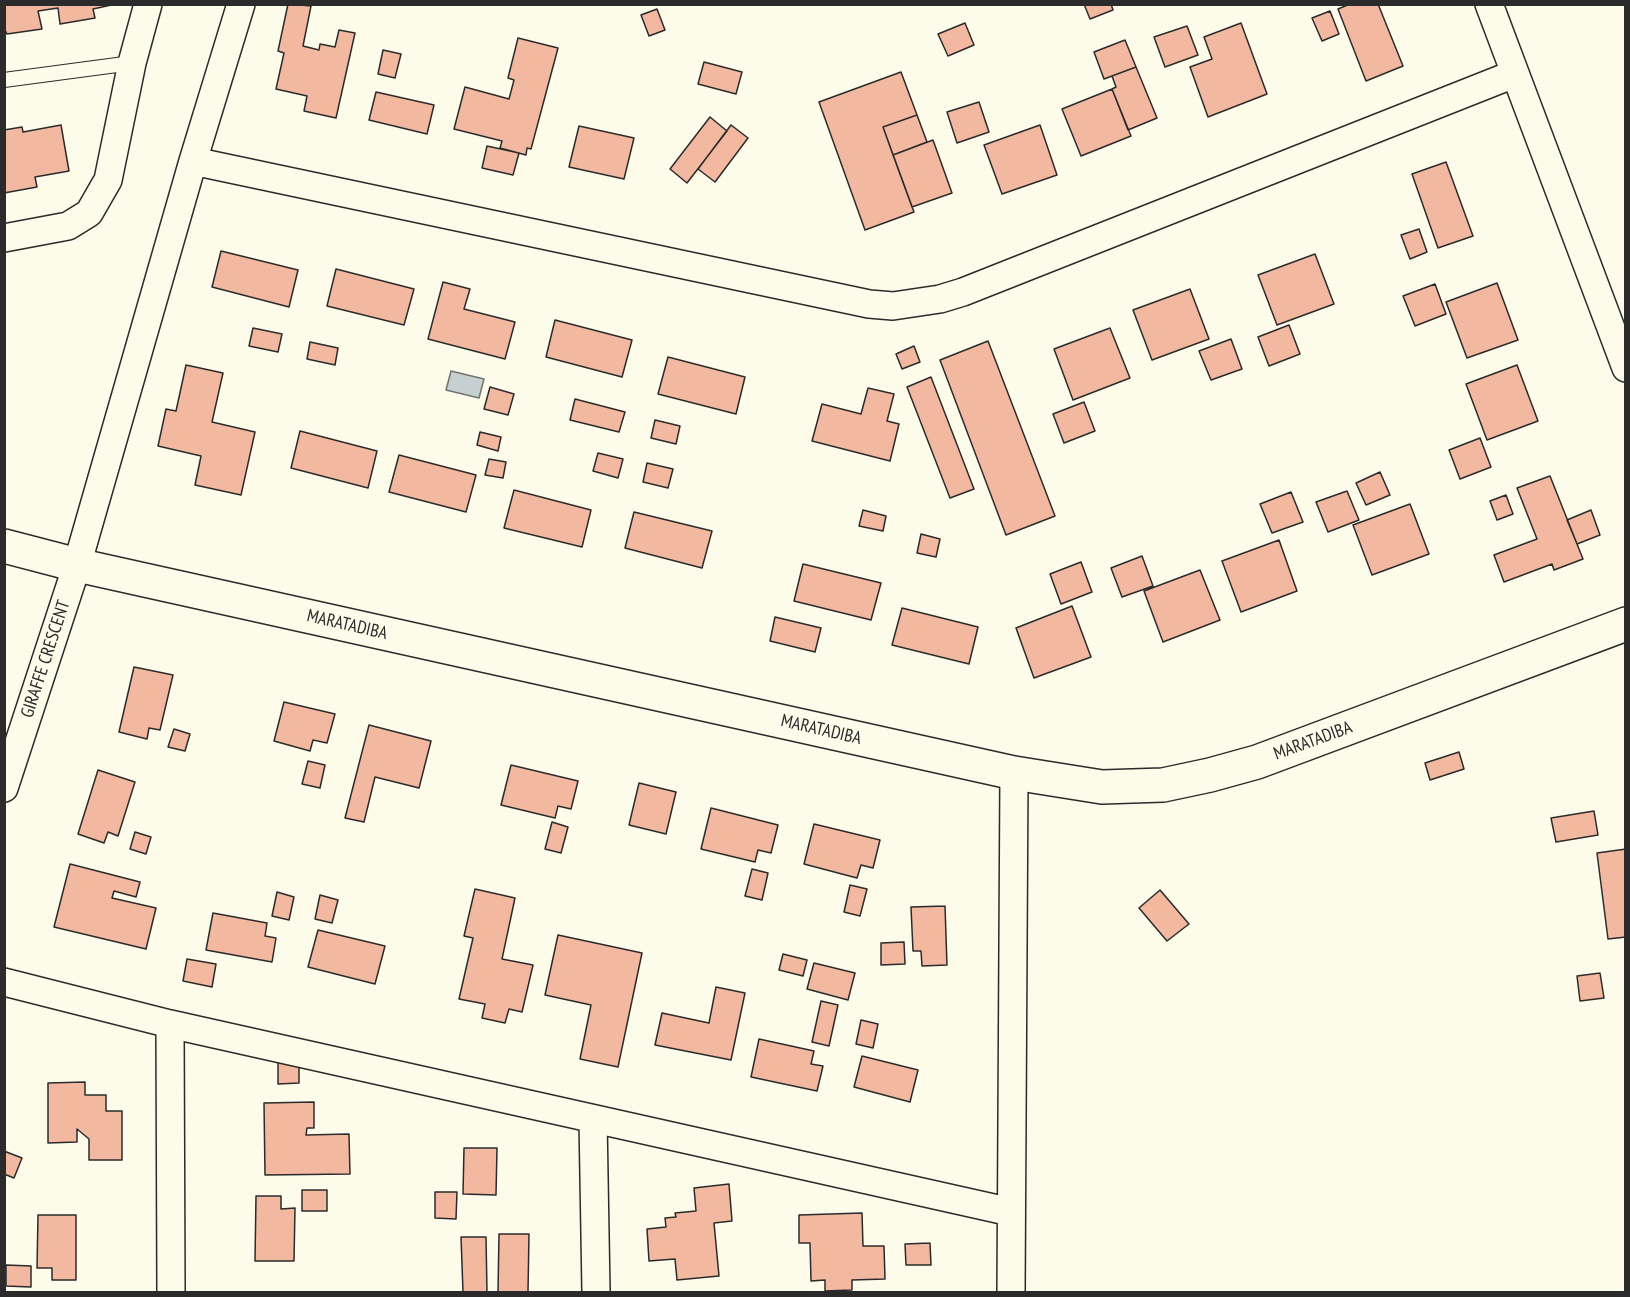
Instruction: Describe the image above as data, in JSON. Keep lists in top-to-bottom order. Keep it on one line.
{"streets":{"street":["MARATADIBA","GIRAFFE CRESCENT"]},"crossings":[["MARATADIBA","GIRAFFE CRESCENT"]]}
